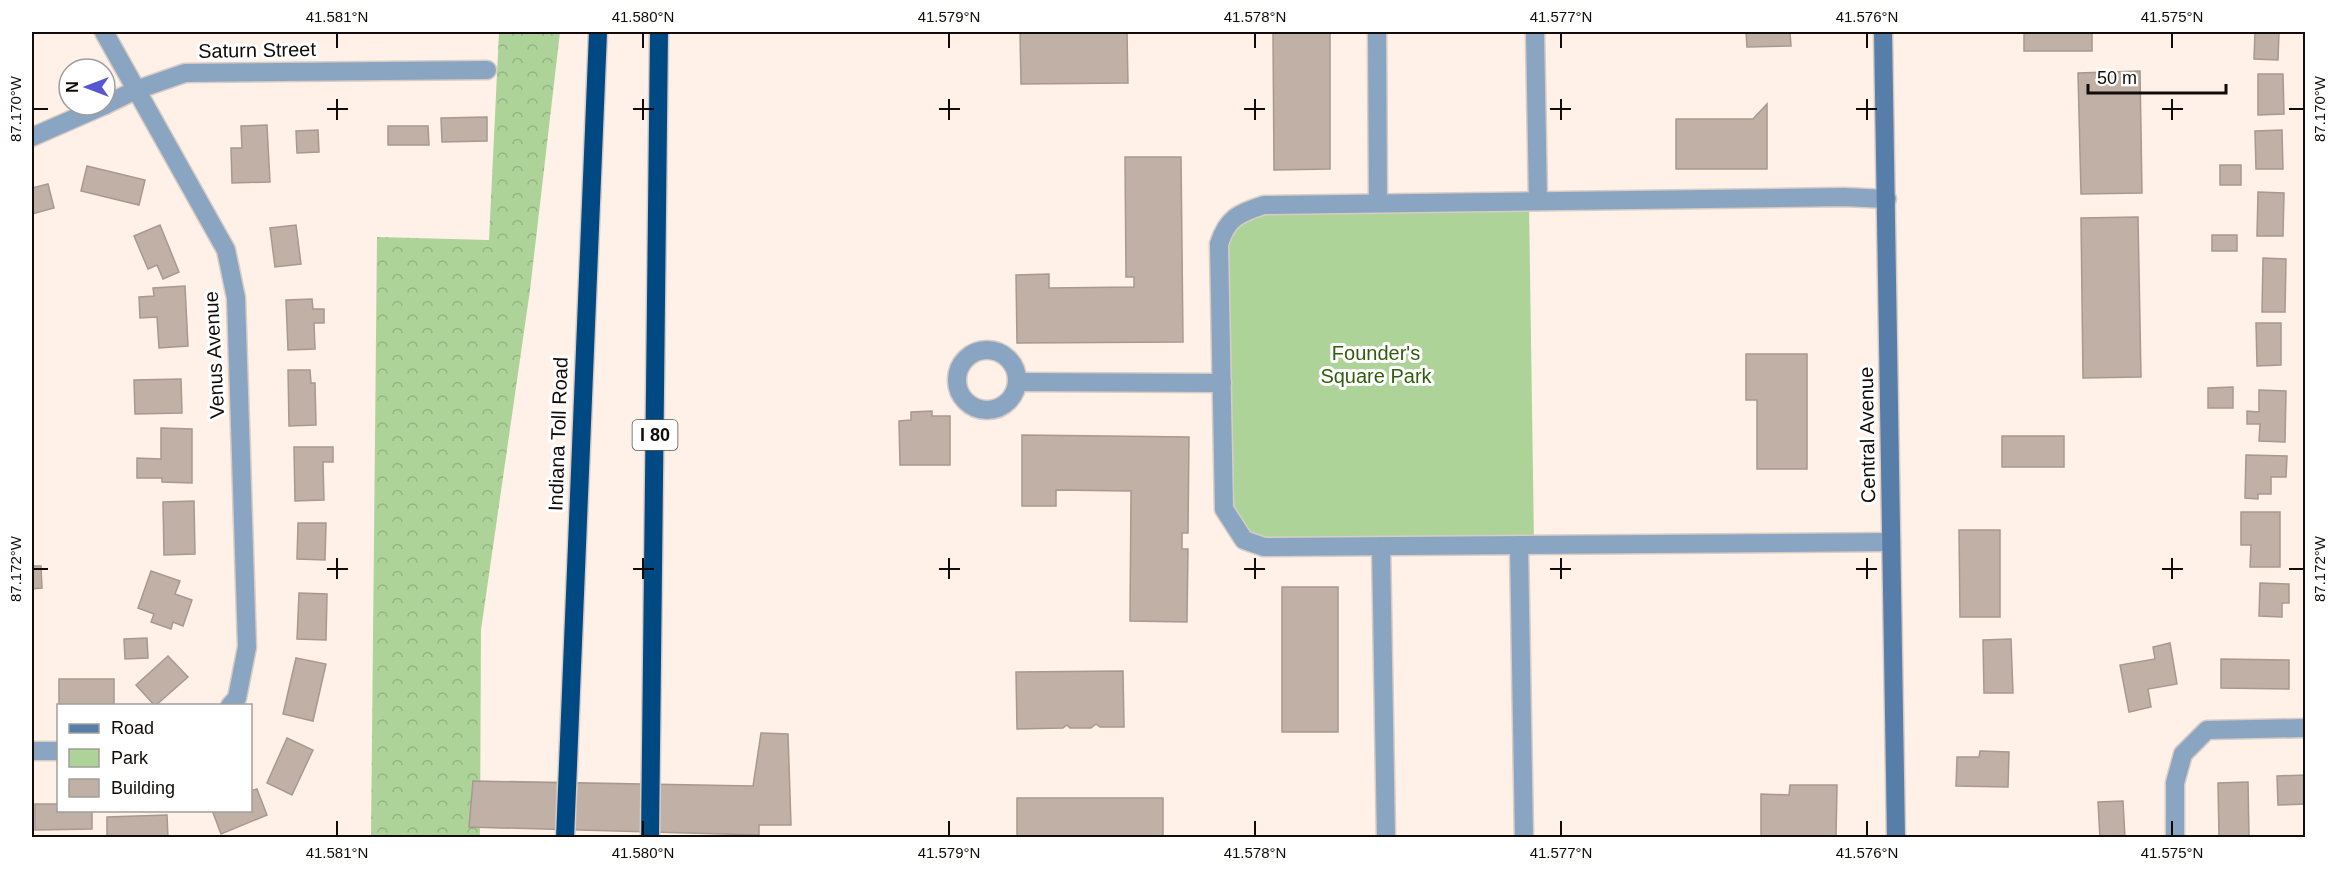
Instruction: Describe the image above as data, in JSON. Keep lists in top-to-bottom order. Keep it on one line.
{"streets":{"highway":["Indiana Toll Road","I 80"],"main road":["Central Avenue"],"street":["Saturn Street","Venus Avenue"]},"crossings":[["Saturn Street","Venus Avenue"]],"parks":["Founder's Square Park"],"legend":["Road","Park","Building"],"scale_bar":"50 m","north":"left","coordinates":["41.581°N","41.580°N","41.579°N","41.578°N","41.577°N","41.576°N","41.575°N","87.170°W","87.172°W"]}
